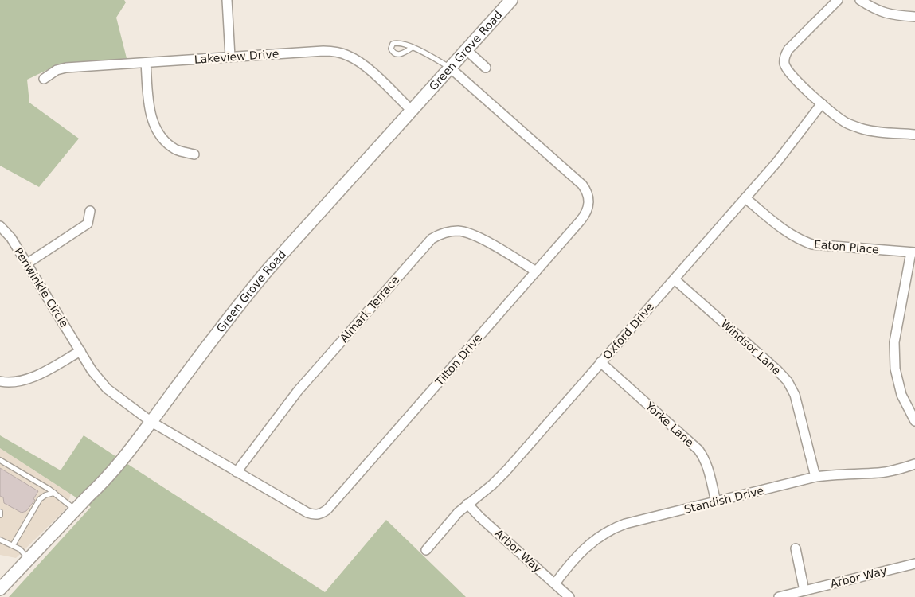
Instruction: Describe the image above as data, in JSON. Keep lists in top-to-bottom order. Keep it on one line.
{"streets":{"street":["Green Grove Road","Lakeview Drive","Eaton Place","Periwinkle Circle","Almark Terrace","Oxford Drive","Windsor Lane","Tilton Drive","Yorke Lane","Standish Drive","Arbor Way"]},"crossings":[["Green Grove Road","Lakeview Drive"],["Green Grove Road","Periwinkle Circle"],["Green Grove Road","Tilton Drive"],["Eaton Place","Oxford Drive"],["Periwinkle Circle","Tilton Drive"],["Almark Terrace","Tilton Drive"],["Oxford Drive","Windsor Lane"],["Oxford Drive","Yorke Lane"],["Oxford Drive","Arbor Way"],["Windsor Lane","Standish Drive"],["Yorke Lane","Standish Drive"],["Standish Drive","Arbor Way"]]}
